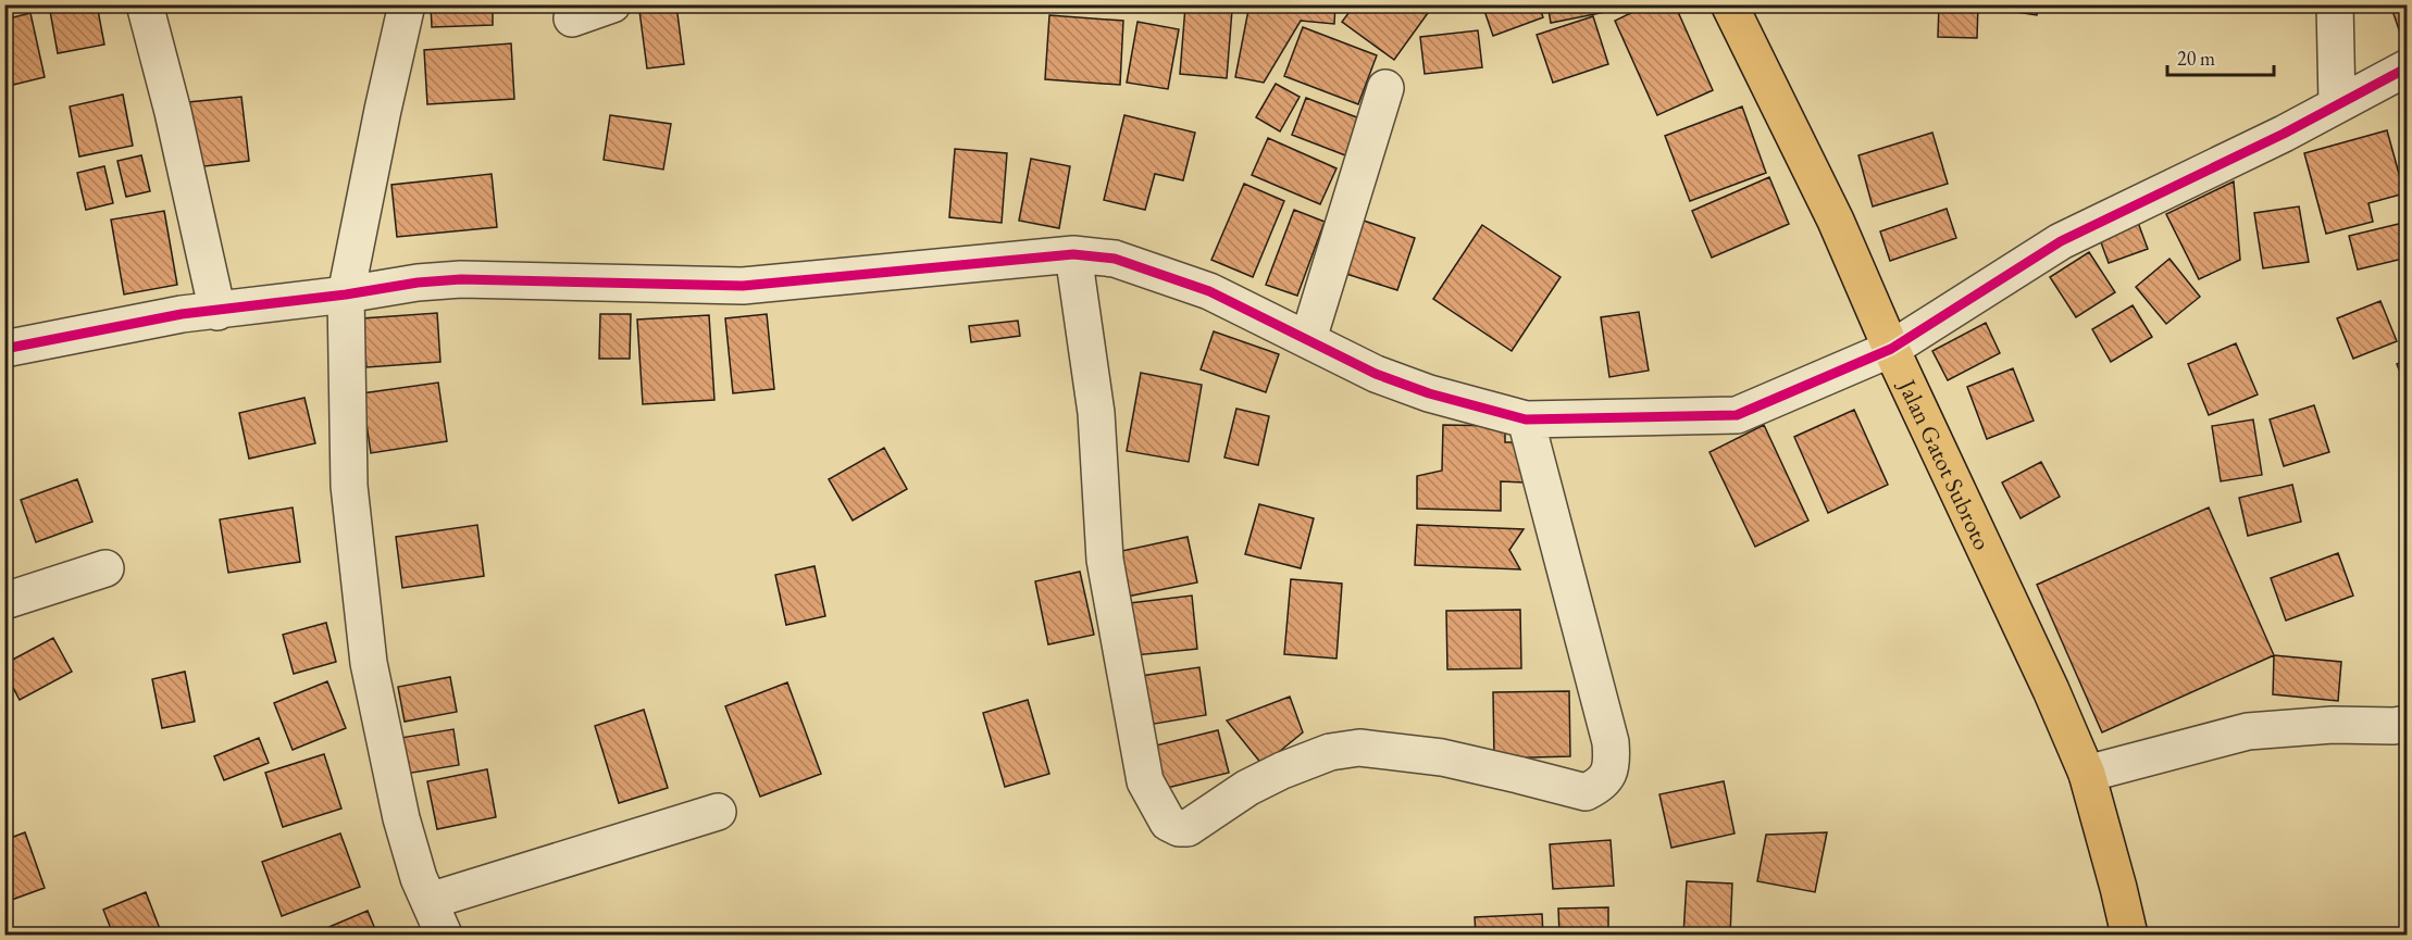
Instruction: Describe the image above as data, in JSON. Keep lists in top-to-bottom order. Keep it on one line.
{"streets":{"main road":["Jalan Gatot Subroto"]},"scale_bar":"20 m"}
